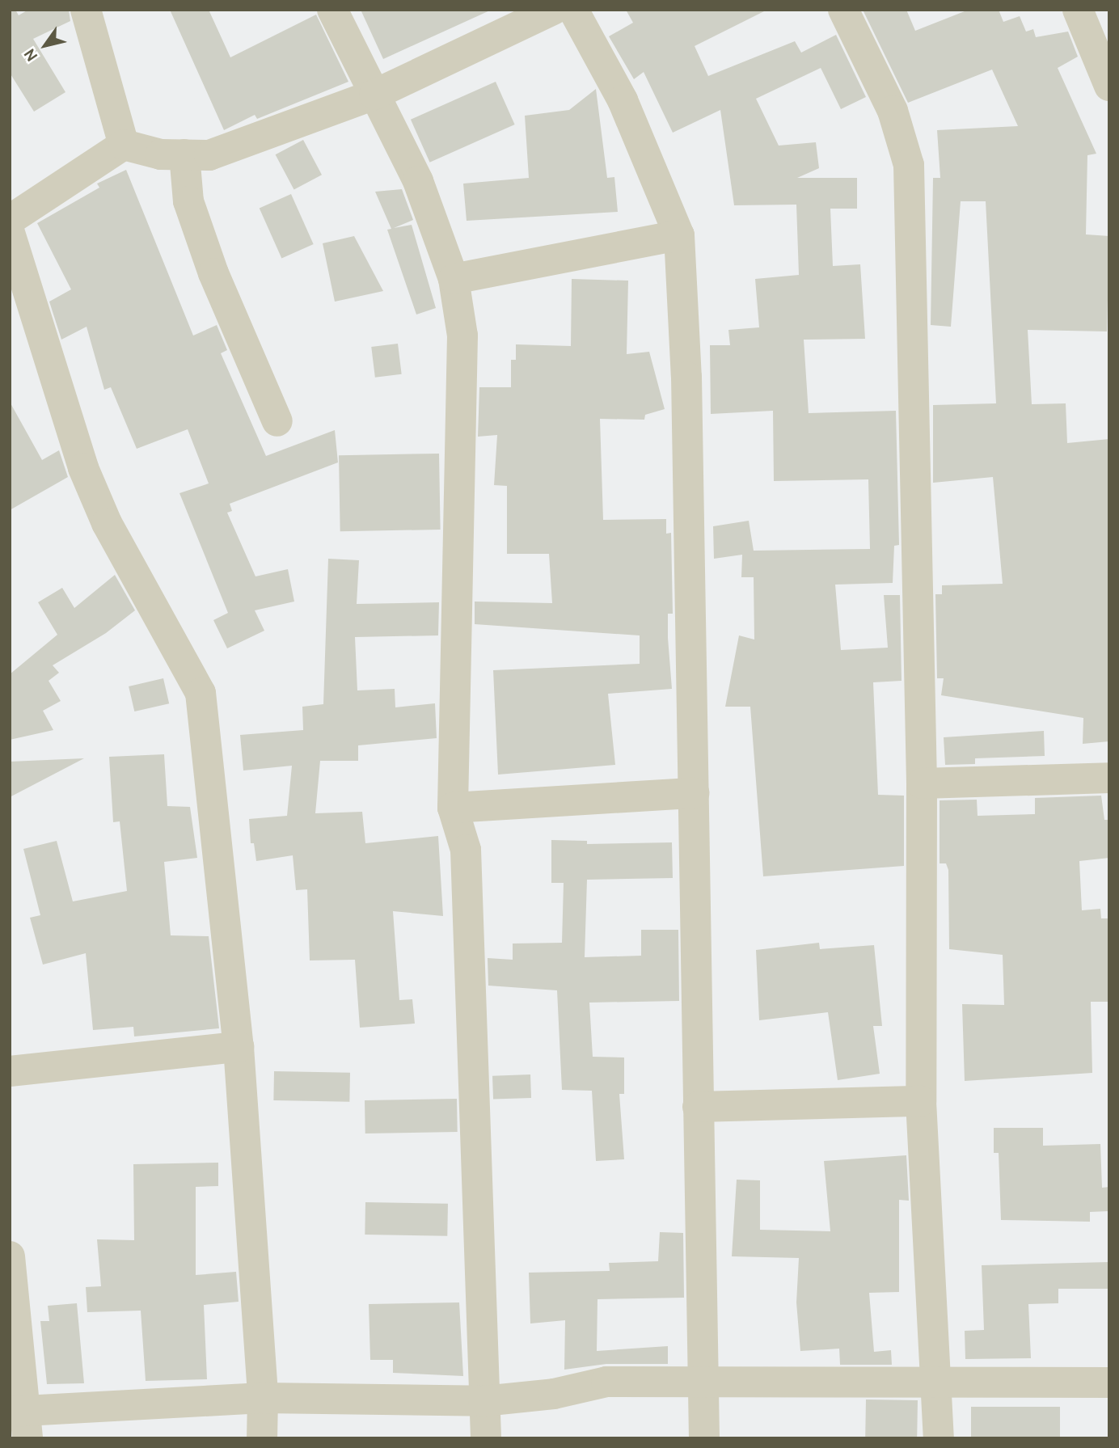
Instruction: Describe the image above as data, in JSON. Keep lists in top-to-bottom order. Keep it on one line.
{"north":"bottom left"}
